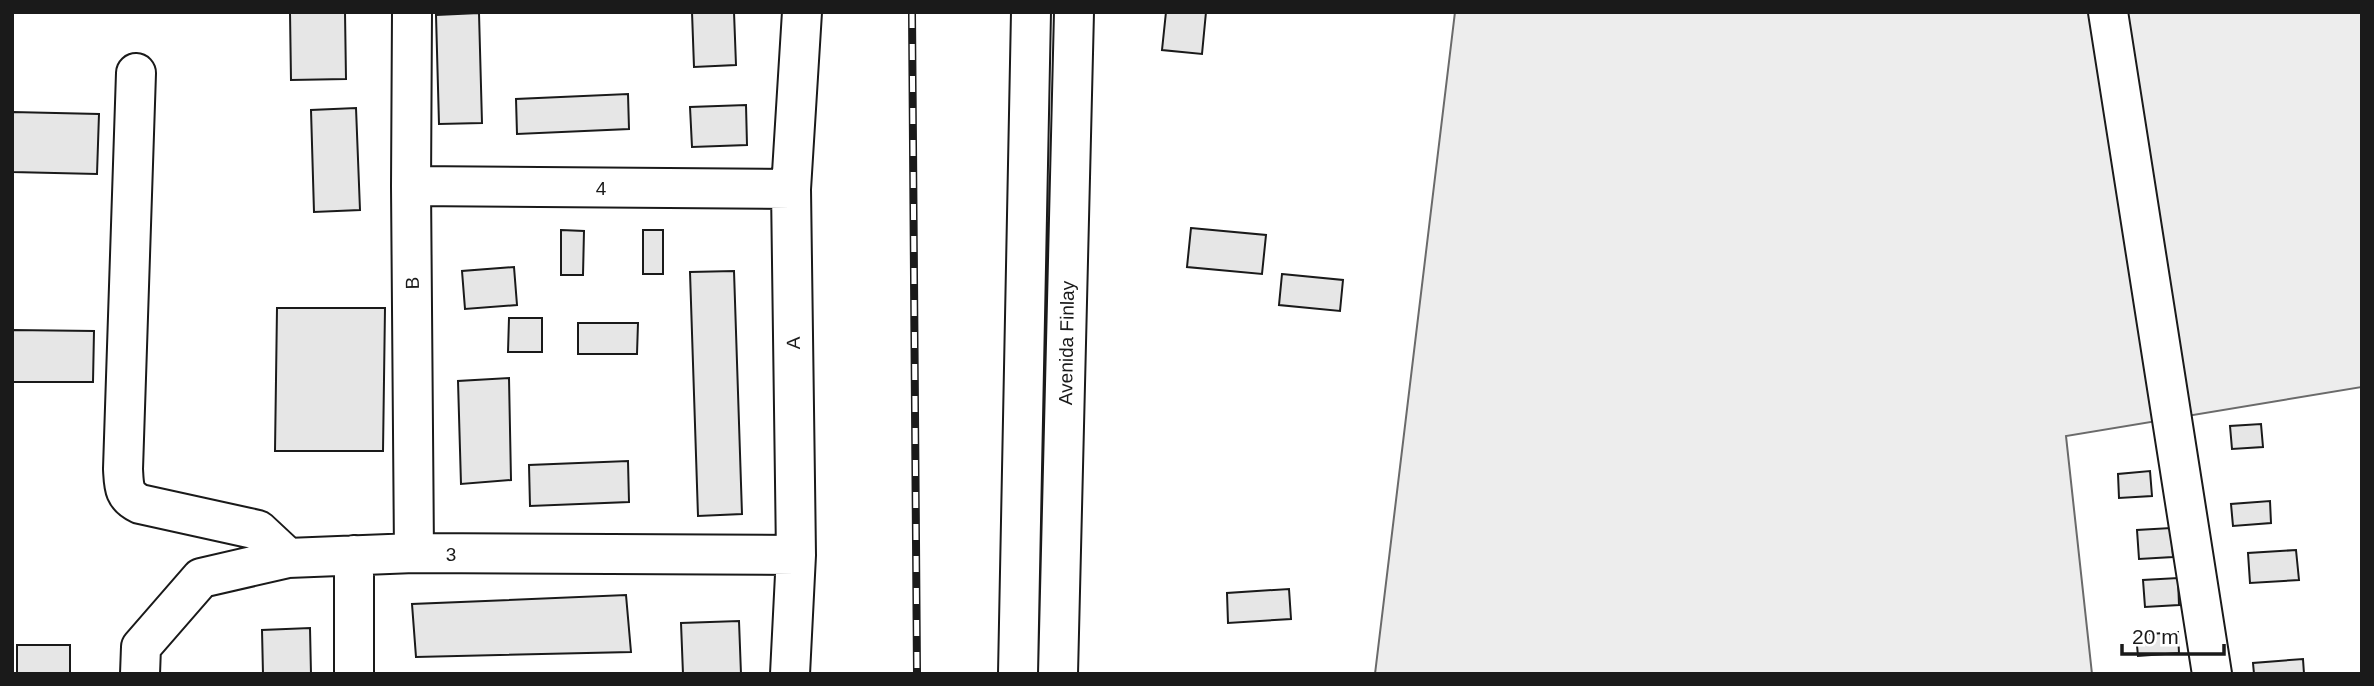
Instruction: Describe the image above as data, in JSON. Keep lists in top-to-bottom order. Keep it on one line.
{"streets":{"main road":["4","B","A","Avenida Finlay","3"]},"crossings":[["4","B"],["4","A"],["B","3"],["A","3"]],"scale_bar":"20 m"}
